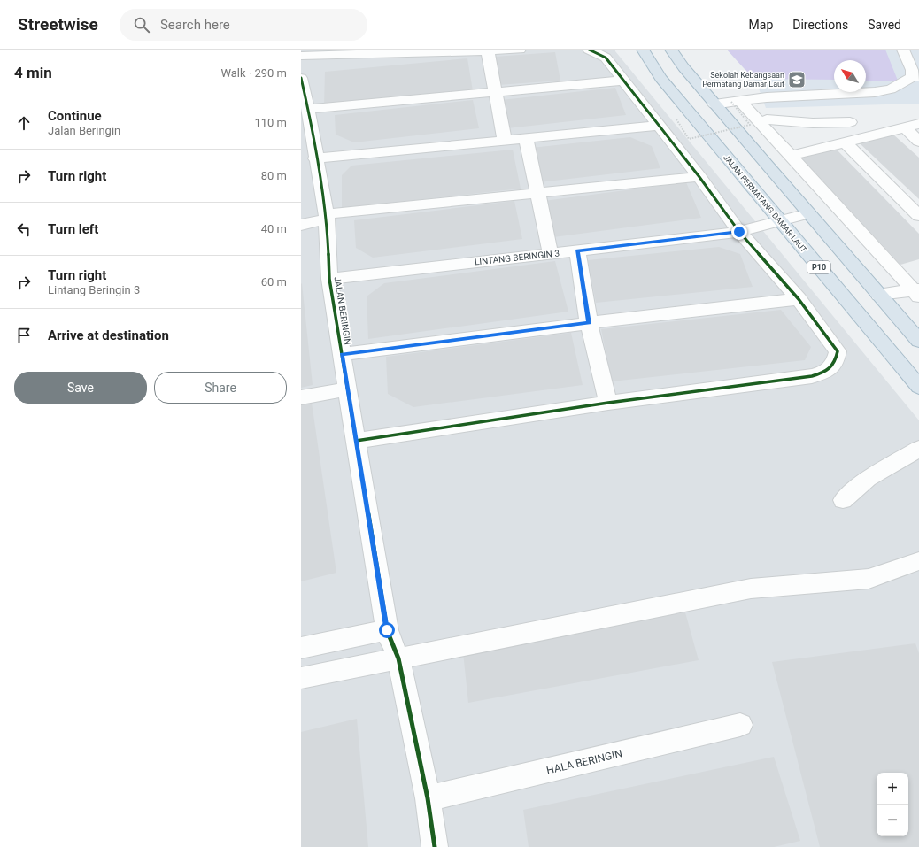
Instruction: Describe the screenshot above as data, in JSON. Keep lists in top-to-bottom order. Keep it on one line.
{"streets":{"highway":["JALAN PERMATANG DAMAR LAUT","P10"],"street":["LINTANG BERINGIN 3","JALAN BERINGIN","HALA BERINGIN"]},"crossings":[["JALAN PERMATANG DAMAR LAUT","LINTANG BERINGIN 3"],["LINTANG BERINGIN 3","JALAN BERINGIN"],["JALAN BERINGIN","HALA BERINGIN"]],"places":{"school or university":["Sekolah Kebangsaan Permatang Damar Laut"]},"north":"top left","page":{"header":"Streetwise","search":"Search here","nav":["Map","Directions","Saved"],"heading":["4 min","Walk · 290 m"],"list":[["Continue","Jalan Beringin","110 m"],["Turn right","80 m"],["Turn left","40 m"],["Turn right","Lintang Beringin 3","60 m"],"Arrive at destination"],"buttons":["Save","Share"],"map_buttons":["+","−"]}}
